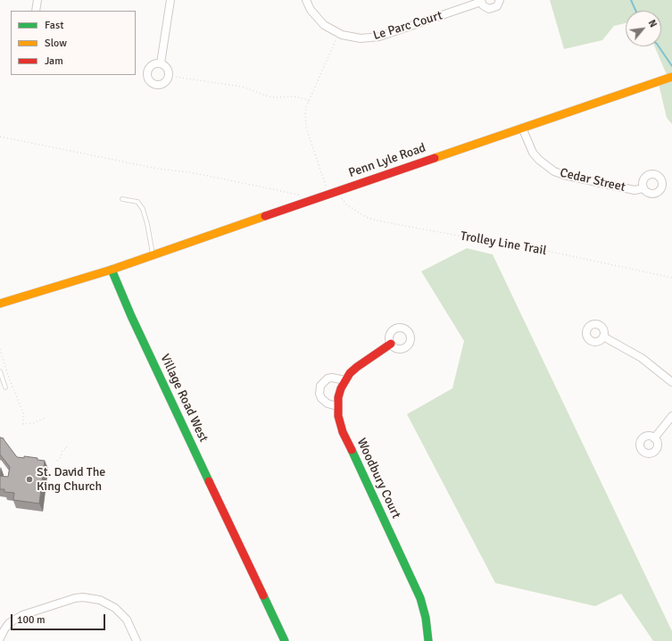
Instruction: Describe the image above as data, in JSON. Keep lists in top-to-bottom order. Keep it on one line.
{"streets":{"street":["Le Parc Court","Penn Lyle Road","Cedar Street","Village Road West","Woodbury Court"],"path":["Trolley Line Trail"]},"crossings":[["Penn Lyle Road","Cedar Street"],["Penn Lyle Road","Village Road West"]],"places":["St. David The King Church"],"legend":["Fast","Slow","Jam"],"scale_bar":"100 m","north":"top right"}
